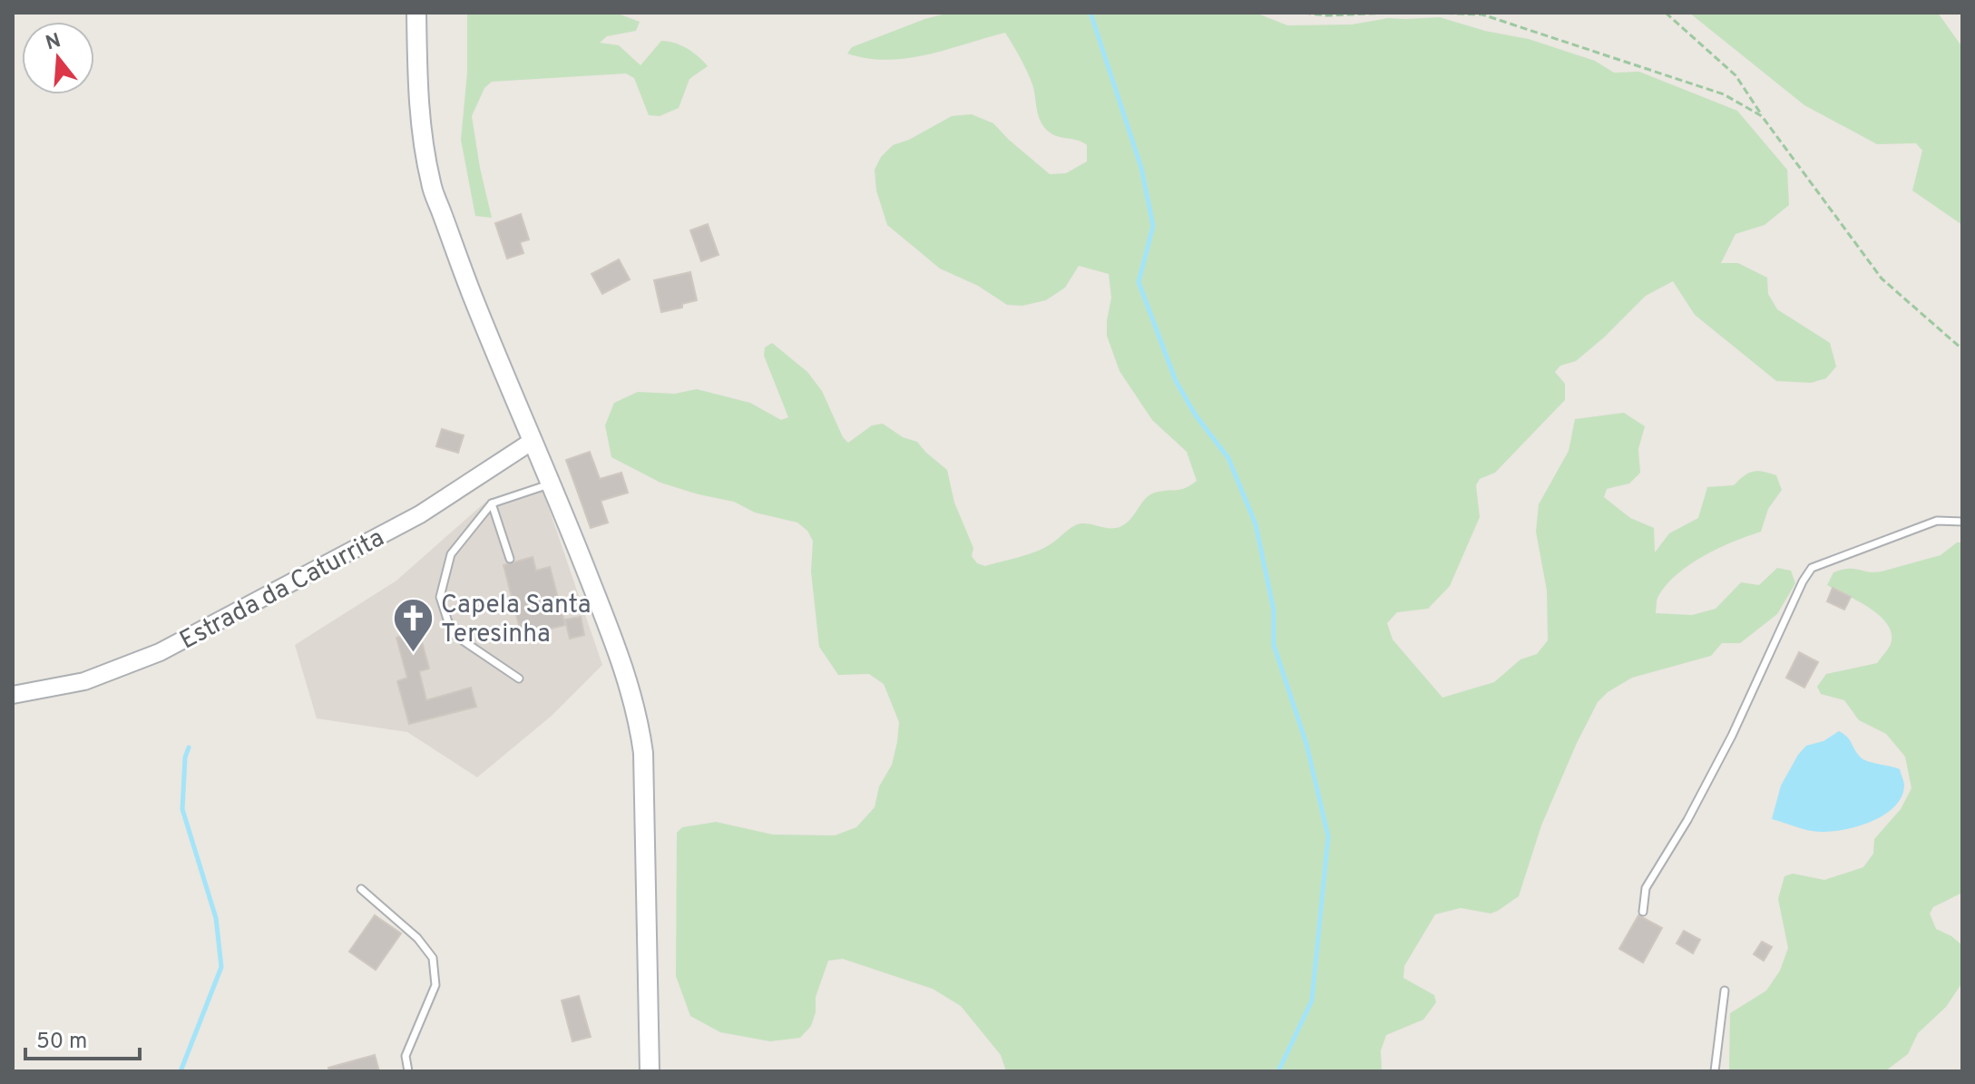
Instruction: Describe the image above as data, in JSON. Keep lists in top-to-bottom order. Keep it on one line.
{"streets":{"street":["Estrada da Caturrita"]},"places":{"church":["Capela Santa Teresinha"]},"scale_bar":"50 m","north":"top"}
